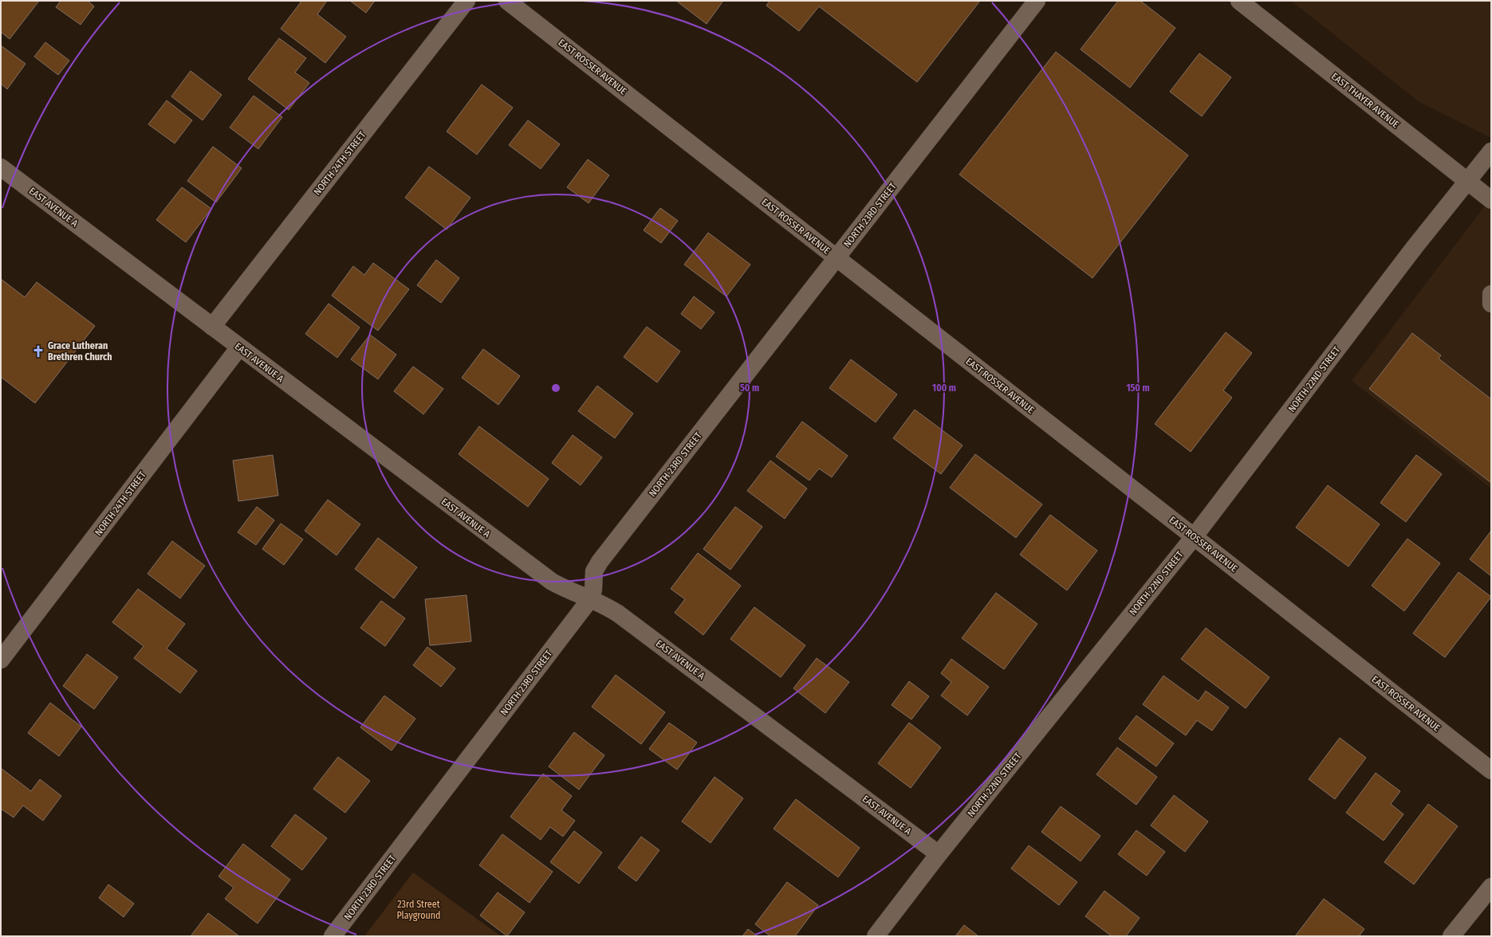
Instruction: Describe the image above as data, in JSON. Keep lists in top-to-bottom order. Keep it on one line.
{"streets":{"street":["EAST ROSSER AVENUE","EAST THAYER AVENUE","NORTH 24TH STREET","EAST AVENUE A","NORTH 23RD STREET","NORTH 22ND STREET"]},"crossings":[["EAST ROSSER AVENUE","NORTH 23RD STREET"],["EAST ROSSER AVENUE","NORTH 22ND STREET"],["EAST THAYER AVENUE","NORTH 22ND STREET"],["NORTH 24TH STREET","EAST AVENUE A"],["EAST AVENUE A","NORTH 23RD STREET"],["EAST AVENUE A","NORTH 22ND STREET"]],"parks":["23rd Street Playground"],"places":{"church":["Grace Lutheran Brethren Church"]},"rings":["50 m","100 m","150 m"]}
